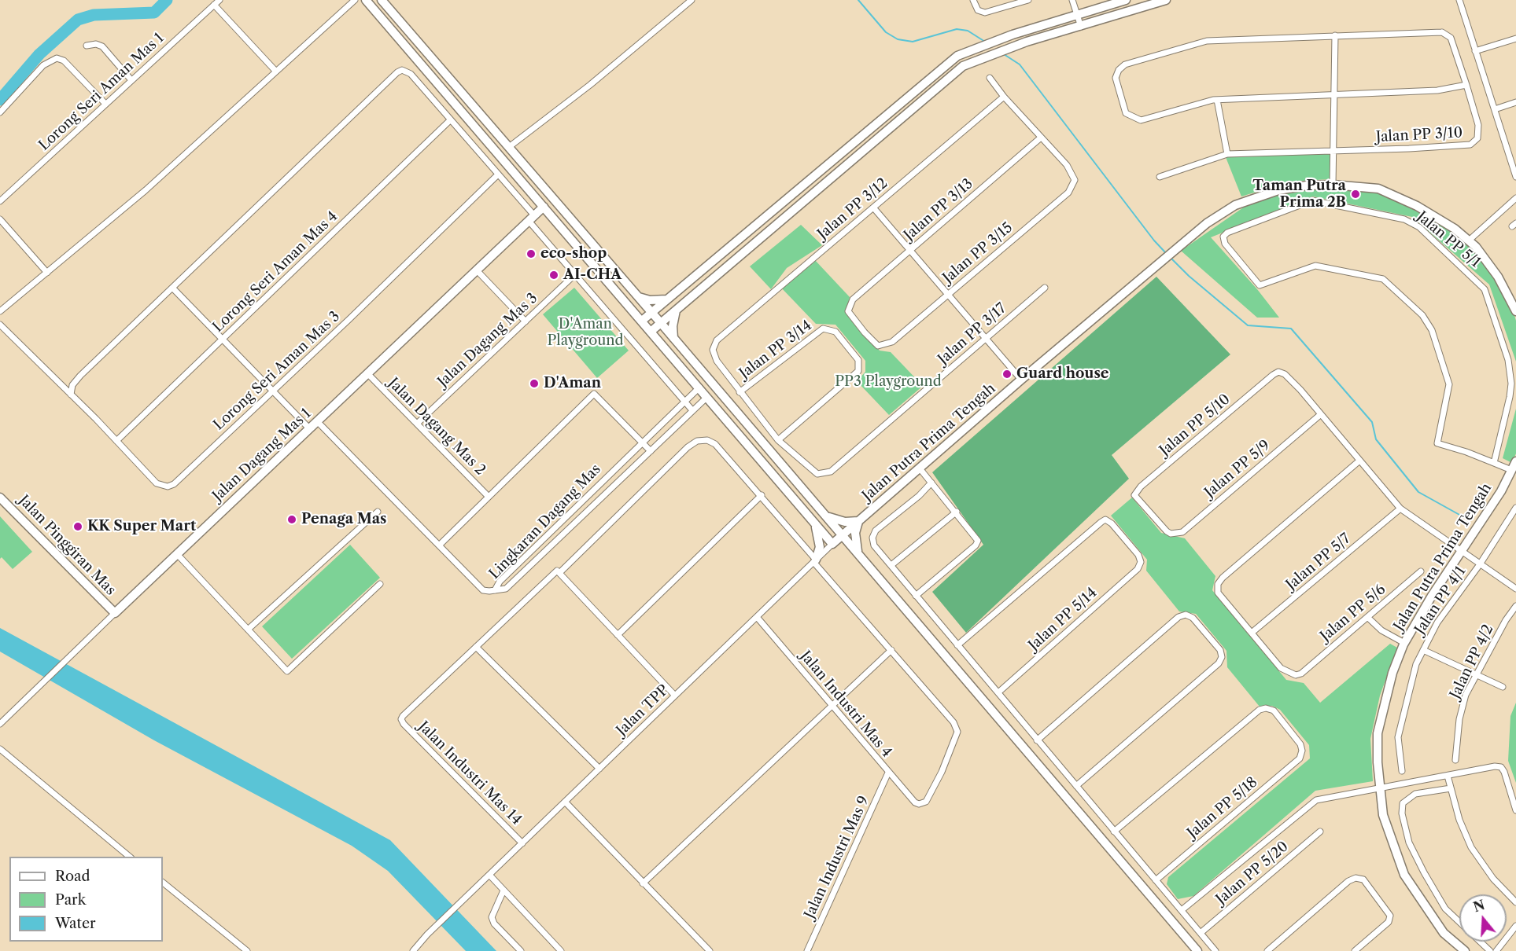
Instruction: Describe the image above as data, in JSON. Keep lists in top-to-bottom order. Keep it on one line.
{"streets":{"street":["Lorong Seri Aman Mas 1","Jalan PP 3/10","Jalan PP 3/12","Jalan PP 3/13","Jalan PP 5/1","Jalan PP 3/15","Lorong Seri Aman Mas 4","Jalan PP 3/17","Jalan Dagang Mas 3","Jalan PP 3/14","Lorong Seri Aman Mas 3","Jalan PP 5/10","Jalan Dagang Mas 2","Jalan Putra Prima Tengah","Jalan Dagang Mas 1","Jalan PP 5/9","Lingkaran Dagang Mas","Jalan Pinggiran Mas","Jalan PP 5/7","Jalan PP 4/1","Jalan PP 5/6","Jalan PP 5/14","Jalan PP 4/2","Jalan Industri Mas 4","Jalan TPP","Jalan Industri Mas 14","Jalan PP 5/18","Jalan Industri Mas 9","Jalan PP 5/20"]},"crossings":[["Jalan PP 3/12","Jalan PP 3/14"],["Jalan PP 3/13","Jalan PP 3/15"],["Lorong Seri Aman Mas 4","Lorong Seri Aman Mas 3"],["Jalan PP 3/17","Jalan PP 3/14"],["Jalan Dagang Mas 3","Jalan Dagang Mas 2"],["Jalan PP 5/10","Jalan PP 5/9"],["Jalan Dagang Mas 2","Jalan Dagang Mas 1"],["Jalan Putra Prima Tengah","Jalan TPP"],["Jalan Dagang Mas 1","Jalan Pinggiran Mas"],["Jalan PP 5/7","Jalan PP 5/6"],["Jalan Industri Mas 4","Jalan TPP"],["Jalan Industri Mas 4","Jalan Industri Mas 9"],["Jalan TPP","Jalan Industri Mas 14"]],"parks":["D'Aman Playground","PP3 Playground"],"places":["Taman Putra Prima 2B","eco-shop","AI-CHA","Guard house","D'Aman","Penaga Mas","KK Super Mart"],"legend":["Road","Park","Water"],"north":"top"}
